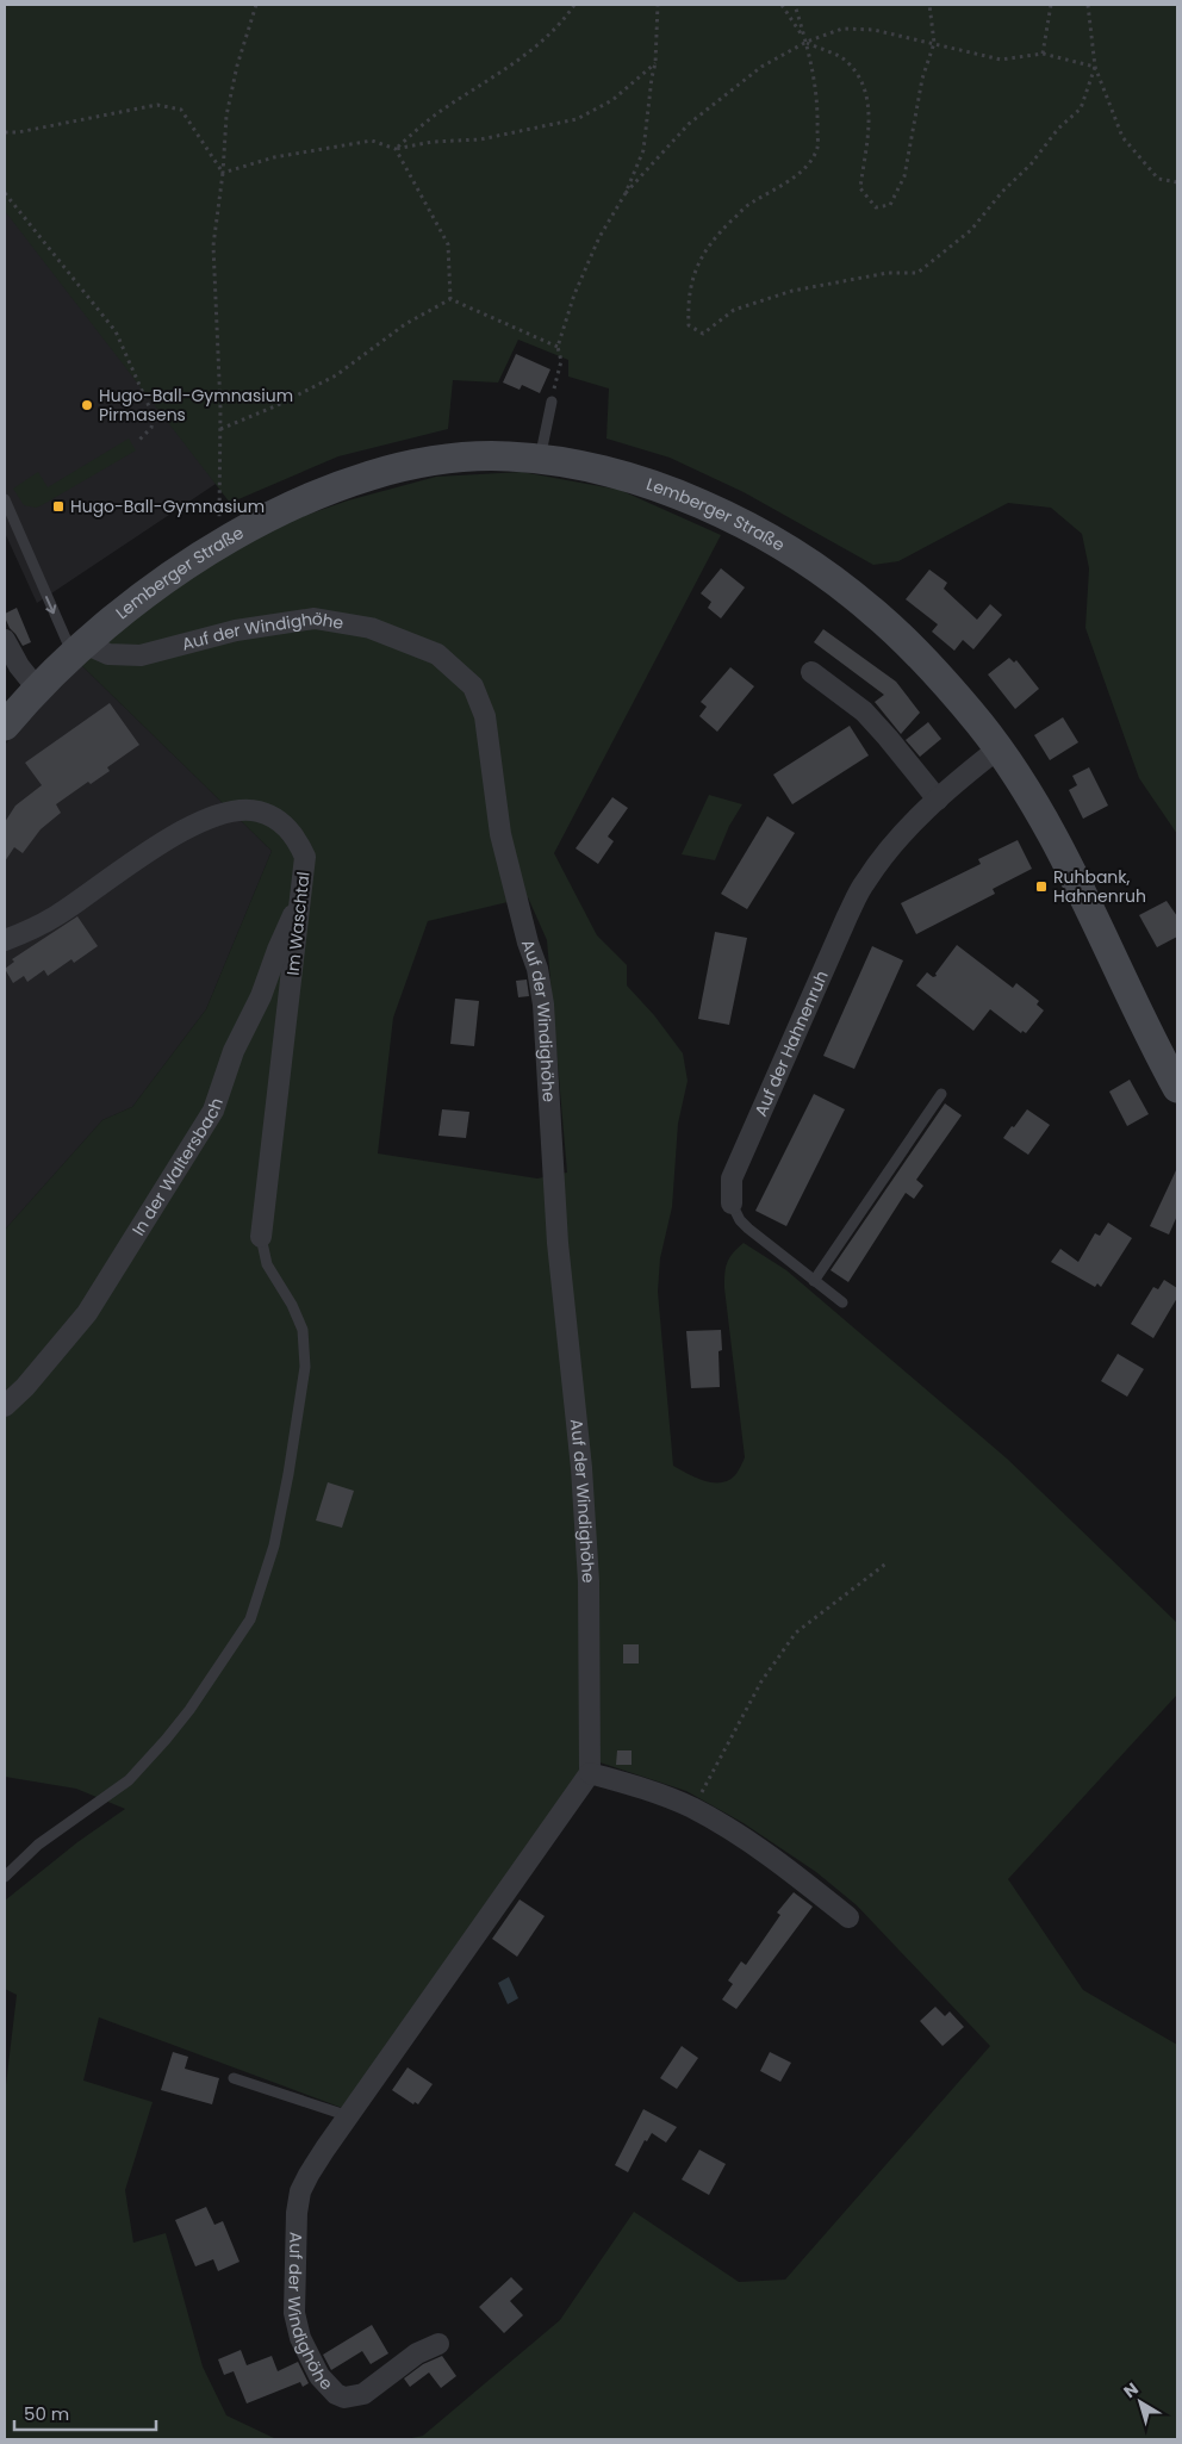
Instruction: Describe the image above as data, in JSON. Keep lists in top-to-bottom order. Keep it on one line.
{"streets":{"main road":["Lemberger Straße"],"street":["Auf der Windighöhe","Im Waschtal","Auf der Hahnenruh","In der Waltersbach"]},"crossings":[["Lemberger Straße","Auf der Windighöhe"],["Lemberger Straße","Auf der Hahnenruh"],["Im Waschtal","In der Waltersbach"]],"places":{"other":["Hugo-Ball-Gymnasium Pirmasens"],"transit":["Hugo-Ball-Gymnasium","Ruhbank, Hahnenruh"]},"scale_bar":"50 m","north":"top left"}
